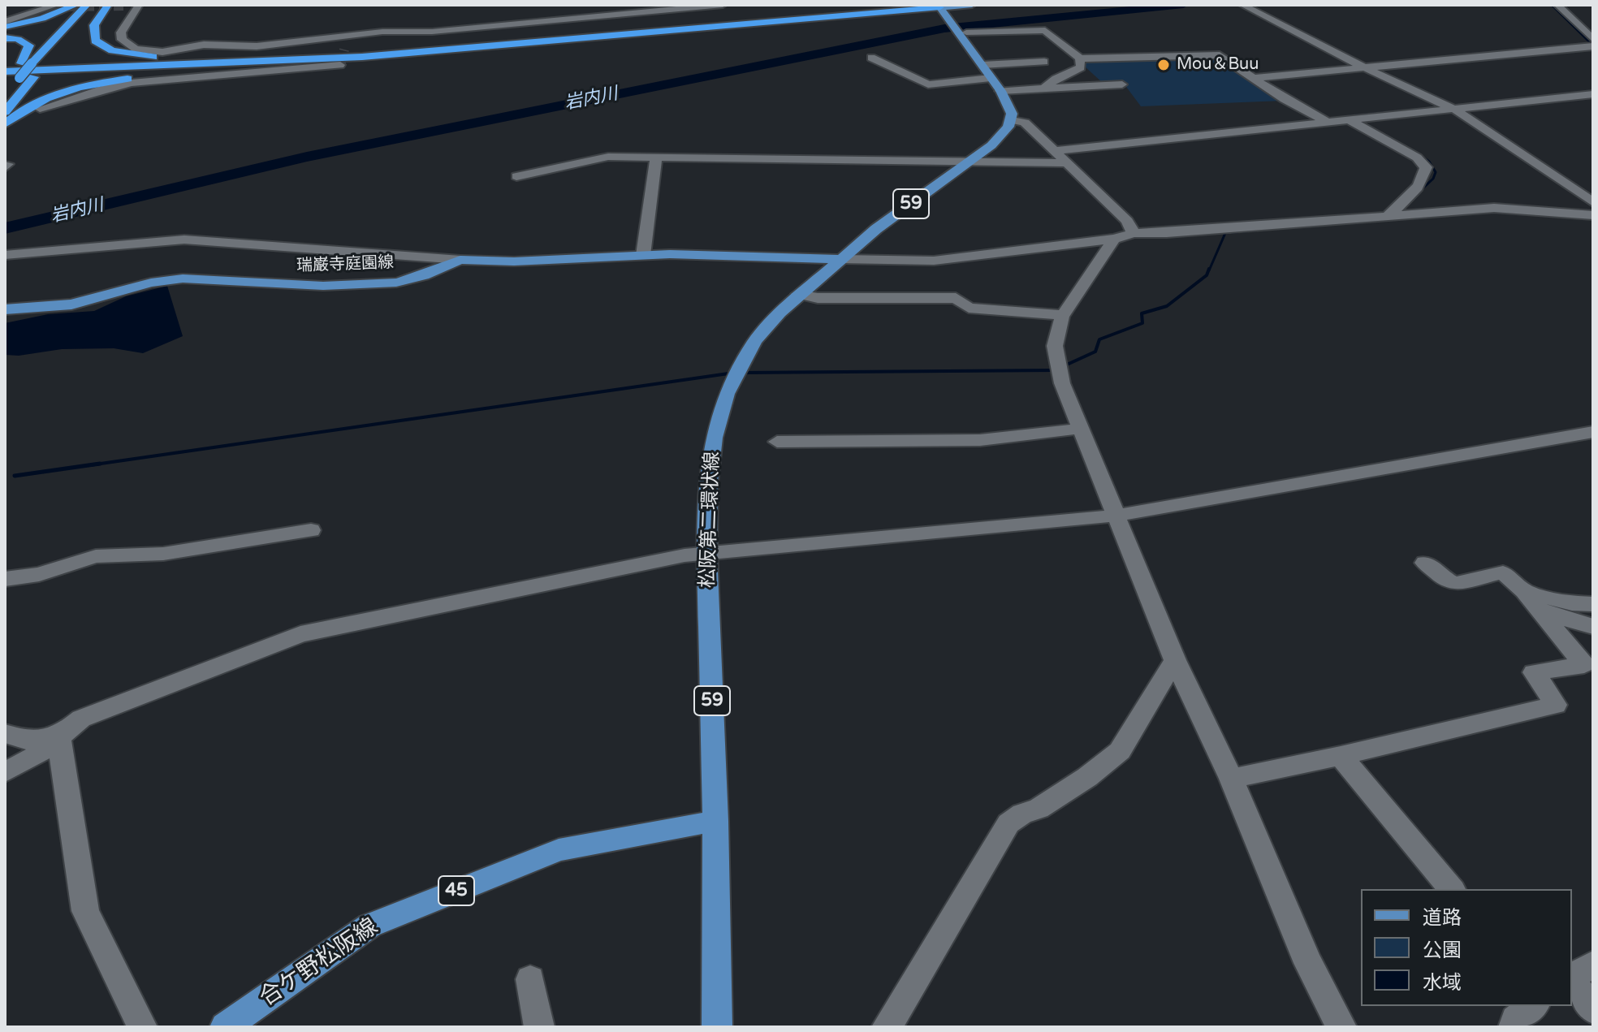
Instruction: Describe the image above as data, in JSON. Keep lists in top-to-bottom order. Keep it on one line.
{"streets":{"main road":["59","瑞巌寺庭園線","松阪第二環状線","45","合ケ野松阪線"]},"crossings":[["瑞巌寺庭園線","松阪第二環状線"],["松阪第二環状線","合ケ野松阪線"]],"water":["岩内川"],"places":["Mou＆Buu"],"legend":["道路","公園","水域"]}
